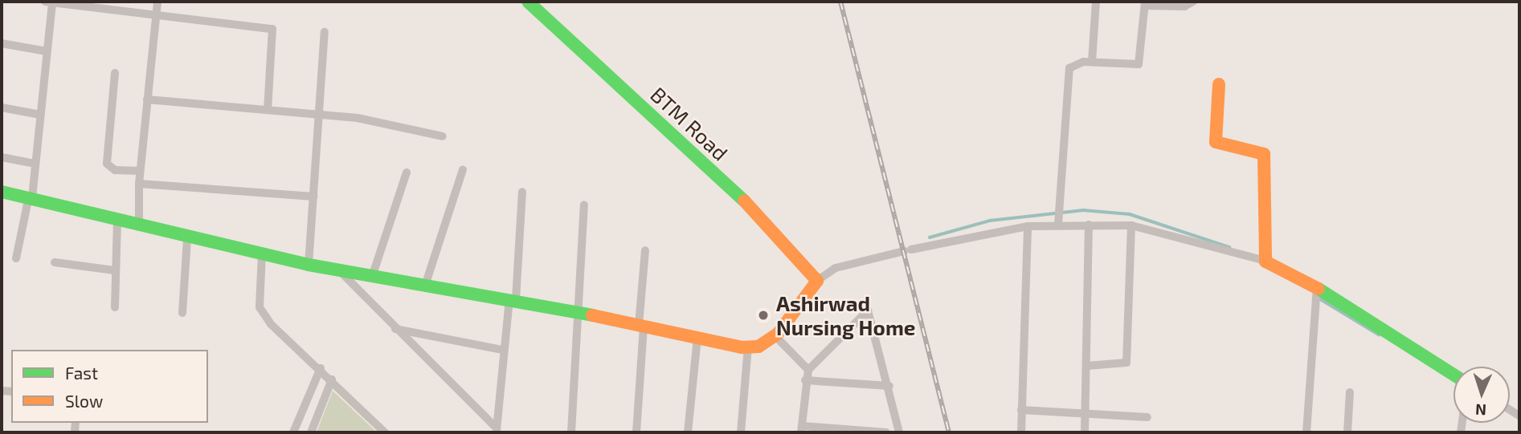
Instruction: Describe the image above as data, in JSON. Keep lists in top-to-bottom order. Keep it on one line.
{"streets":{"street":["BTM Road"]},"places":["Ashirwad Nursing Home"],"legend":["Fast","Slow"],"north":"bottom"}
